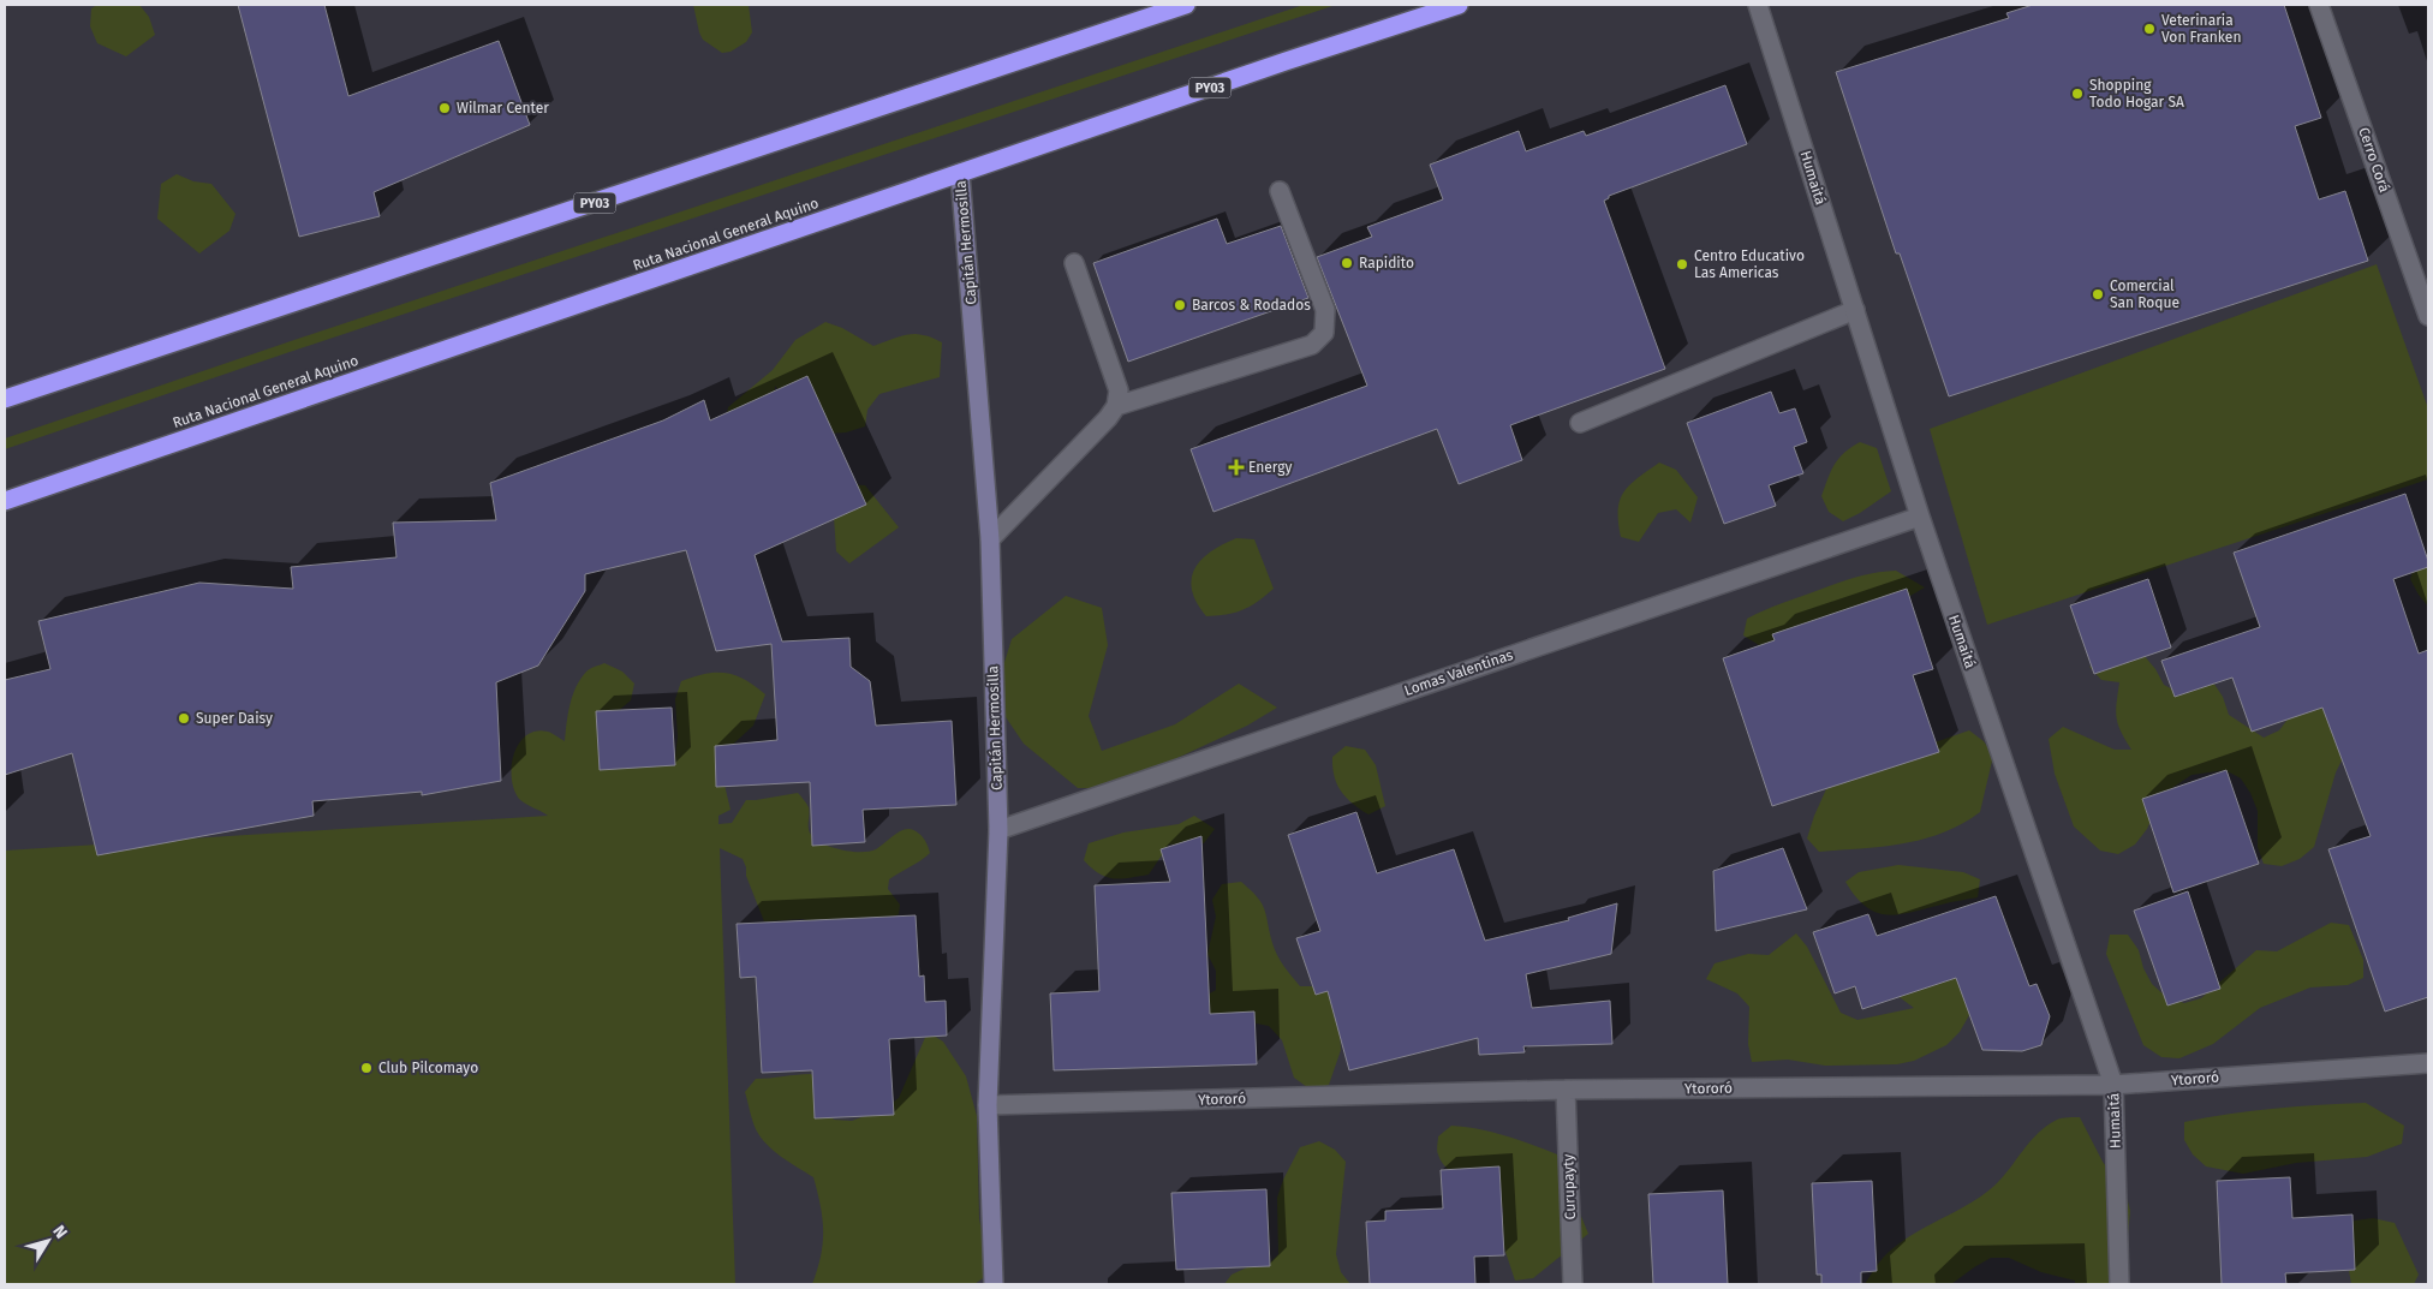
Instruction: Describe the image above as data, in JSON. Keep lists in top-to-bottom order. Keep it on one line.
{"streets":{"highway":["PY03","Ruta Nacional General Aquino"],"street":["Cerro Corá","Humaitá","Capitán Hermosilla","Lomas Valentinas","Ytororó","Curupayty"]},"crossings":[["Humaitá","Lomas Valentinas"],["Humaitá","Ytororó"],["Ruta Nacional General Aquino","Capitán Hermosilla"],["Capitán Hermosilla","Lomas Valentinas"],["Capitán Hermosilla","Ytororó"],["Ytororó","Curupayty"]],"places":{"other":["Veterinaria Von Franken","Shopping Todo Hogar SA","Wilmar Center","Rapidito","Centro Educativo Las Americas","Comercial San Roque","Barcos & Rodados","Super Daisy","Club Pilcomayo"],"health":["Energy"]},"north":"top right"}
